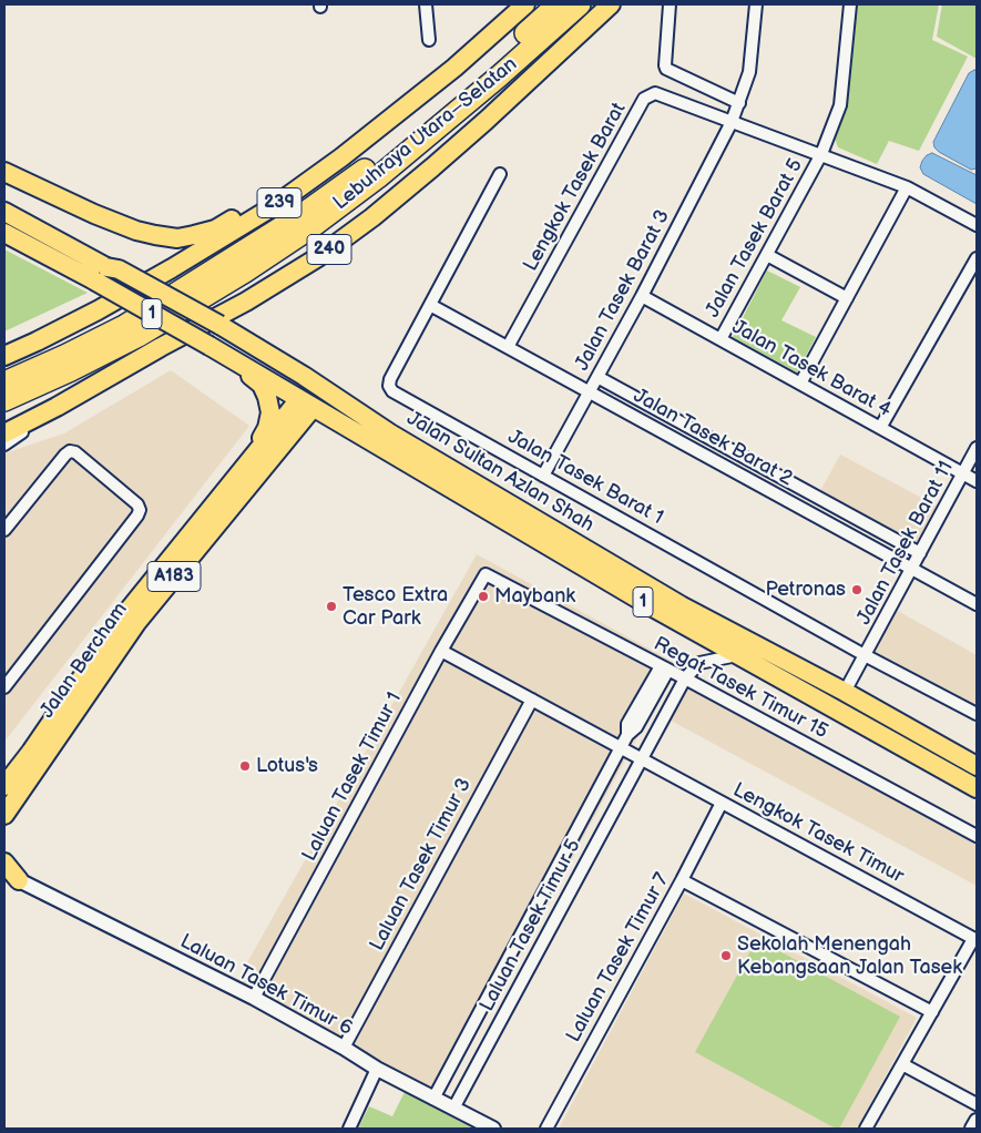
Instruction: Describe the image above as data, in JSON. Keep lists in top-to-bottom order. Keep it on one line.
{"streets":{"highway":["Lebuhraya Utara–Selatan"],"main road":["239","240","1","Jalan Sultan Azlan Shah","A183","Jalan Bercham"],"street":["Lengkok Tasek Barat","Jalan Tasek Barat 5","Jalan Tasek Barat 3","Jalan Tasek Barat 4","Jalan Tasek Barat 2","Jalan Tasek Barat 1","Jalan Tasek Barat 11","Regat Tasek Timur 15","Laluan Tasek Timur 1","Lengkok Tasek Timur","Laluan Tasek Timur 3","Laluan Tasek Timur 5","Laluan Tasek Timur 7","Laluan Tasek Timur 6"]},"crossings":[["Lengkok Tasek Barat","Jalan Tasek Barat 5"],["Lengkok Tasek Barat","Jalan Tasek Barat 3"],["Lengkok Tasek Barat","Jalan Tasek Barat 2"],["Jalan Tasek Barat 5","Jalan Tasek Barat 4"],["Jalan Tasek Barat 3","Jalan Tasek Barat 4"],["Jalan Tasek Barat 3","Jalan Tasek Barat 2"],["Jalan Tasek Barat 3","Jalan Tasek Barat 1"],["Jalan Tasek Barat 4","Jalan Tasek Barat 11"],["Jalan Tasek Barat 2","Jalan Tasek Barat 1"],["Jalan Tasek Barat 2","Jalan Tasek Barat 11"],["Jalan Sultan Azlan Shah","Jalan Tasek Barat 11"],["Jalan Sultan Azlan Shah","Jalan Bercham"],["Jalan Tasek Barat 1","Jalan Tasek Barat 11"],["Regat Tasek Timur 15","Laluan Tasek Timur 1"],["Laluan Tasek Timur 1","Lengkok Tasek Timur"],["Laluan Tasek Timur 1","Laluan Tasek Timur 6"],["Lengkok Tasek Timur","Laluan Tasek Timur 3"],["Lengkok Tasek Timur","Laluan Tasek Timur 5"],["Lengkok Tasek Timur","Laluan Tasek Timur 7"],["Laluan Tasek Timur 3","Laluan Tasek Timur 6"],["Laluan Tasek Timur 5","Laluan Tasek Timur 6"]],"places":["Petronas","Maybank","Tesco Extra Car Park","Lotus's","Sekolah Menengah Kebangsaan Jalan Tasek"]}
